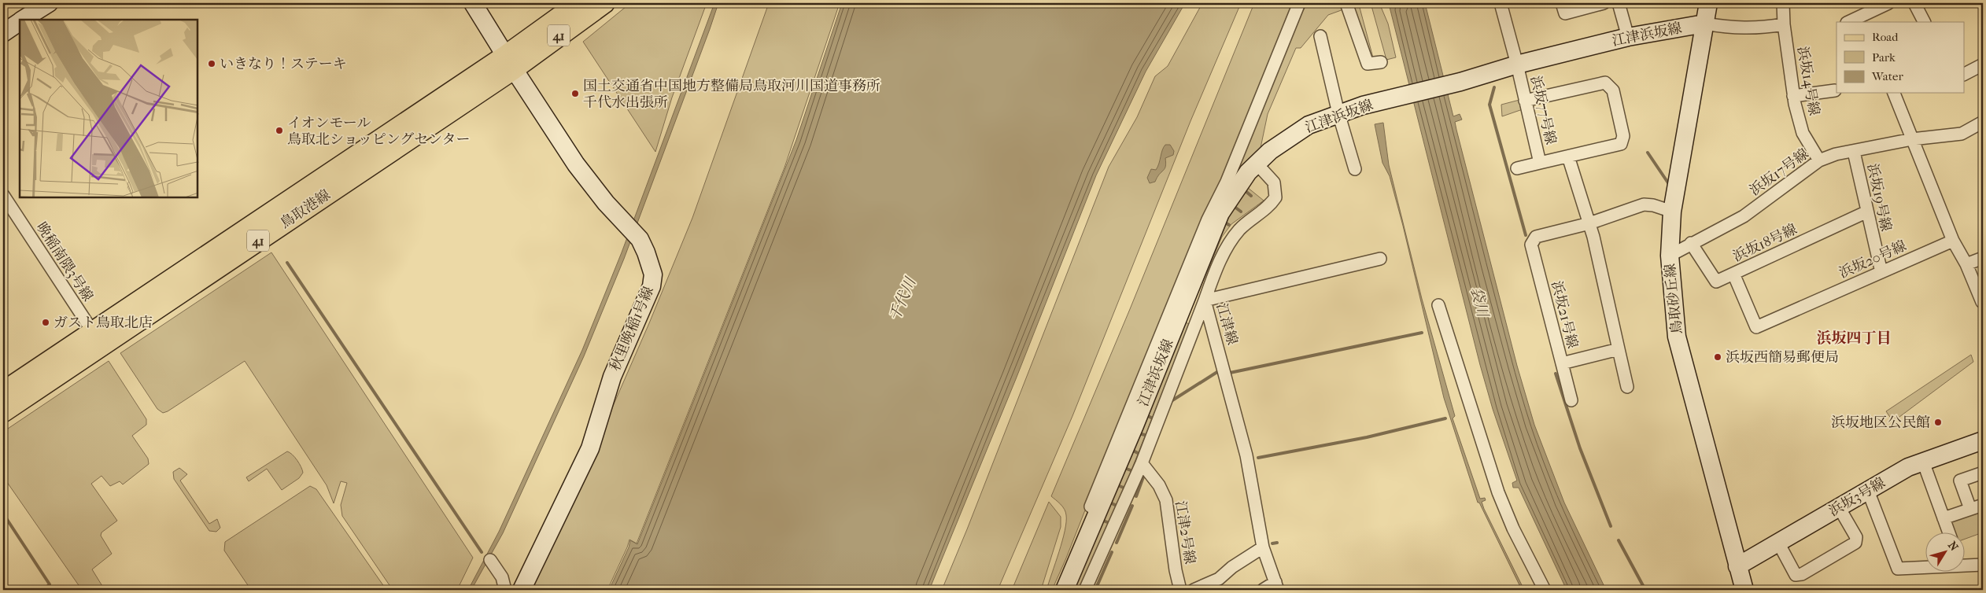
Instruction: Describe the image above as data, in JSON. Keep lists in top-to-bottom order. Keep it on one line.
{"streets":{"main road":["41","鳥取港線"],"street":["江津浜坂線","浜坂14号線","浜坂77号線","浜坂17号線","浜坂19号線","浜坂18号線","浜坂20号線","晩稲南隈3号線","鳥取砂丘線","浜坂21号線","江津線","秋里晩稲1号線","浜坂3号線","江津2号線"]},"crossings":[["江津浜坂線","浜坂77号線"],["江津浜坂線","鳥取砂丘線"],["浜坂14号線","浜坂17号線"],["浜坂17号線","浜坂19号線"],["浜坂17号線","浜坂18号線"],["浜坂17号線","鳥取砂丘線"],["浜坂19号線","浜坂18号線"],["浜坂19号線","浜坂20号線"],["鳥取港線","晩稲南隈3号線"],["鳥取港線","秋里晩稲1号線"],["浜坂18号線","浜坂20号線"],["鳥取砂丘線","浜坂21号線"],["鳥取砂丘線","浜坂3号線"],["江津線","江津2号線"]],"districts":["浜坂四丁目"],"water":["千代川","袋川"],"places":["いきなり！ステーキ","国土交通省中国地方整備局鳥取河川国道事務所 千代水出張所","イオンモール 鳥取北ショッピングセンター","ガスト鳥取北店","浜坂西簡易郵便局","浜坂地区公民館"],"legend":["Road","Park","Water"],"north":"top right"}
